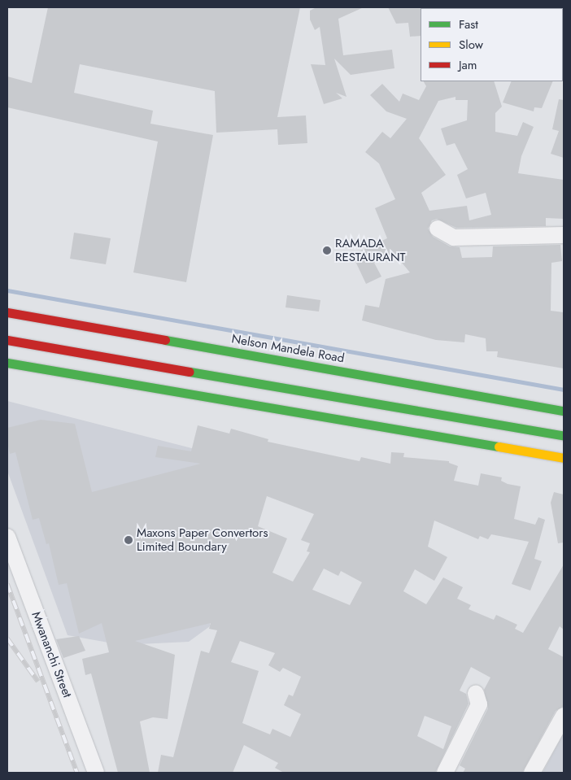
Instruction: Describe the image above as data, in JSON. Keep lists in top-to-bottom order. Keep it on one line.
{"streets":{"main road":["Nelson Mandela Road"],"street":["Mwananchi Street"]},"places":["RAMADA RESTAURANT","Maxons Paper Convertors Limited Boundary"],"legend":["Fast","Slow","Jam"]}
